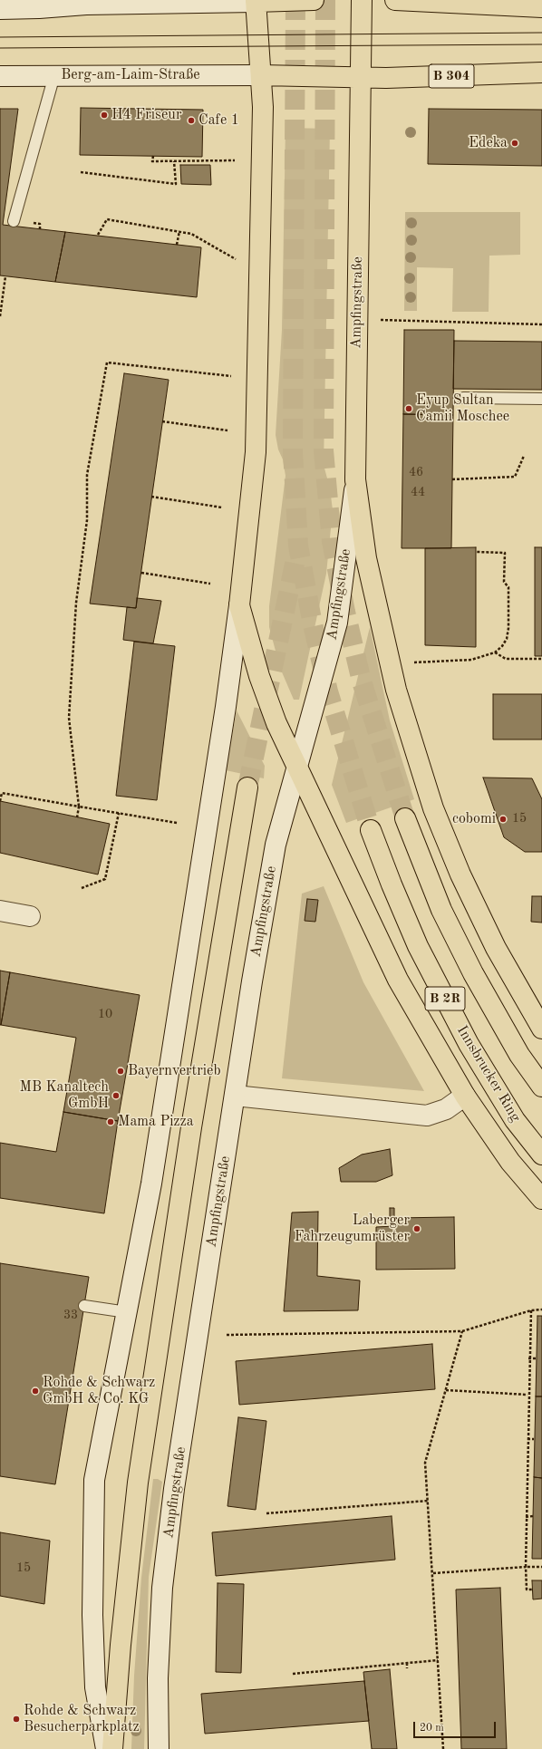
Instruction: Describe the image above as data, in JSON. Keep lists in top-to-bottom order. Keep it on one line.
{"streets":{"main road":["Berg-am-Laim-Straße","B 304","Ampfingstraße","B 2R","Innsbrucker Ring"]},"crossings":[["Berg-am-Laim-Straße","B 304"],["B 304","Ampfingstraße"]],"places":["H4 Friseur","Cafe 1","Edeka","Eyup Sultan Camii Moschee","cobomi","Bayernvertrieb","MB Kanaltech GmbH","Mama Pizza","Laberger Fahrzeugumrüster","Rohde & Schwarz GmbH & Co. KG","Rohde & Schwarz Besucherparkplatz"],"house_numbers":["46","44","15","10","33","15"],"scale_bar":"20 m"}
